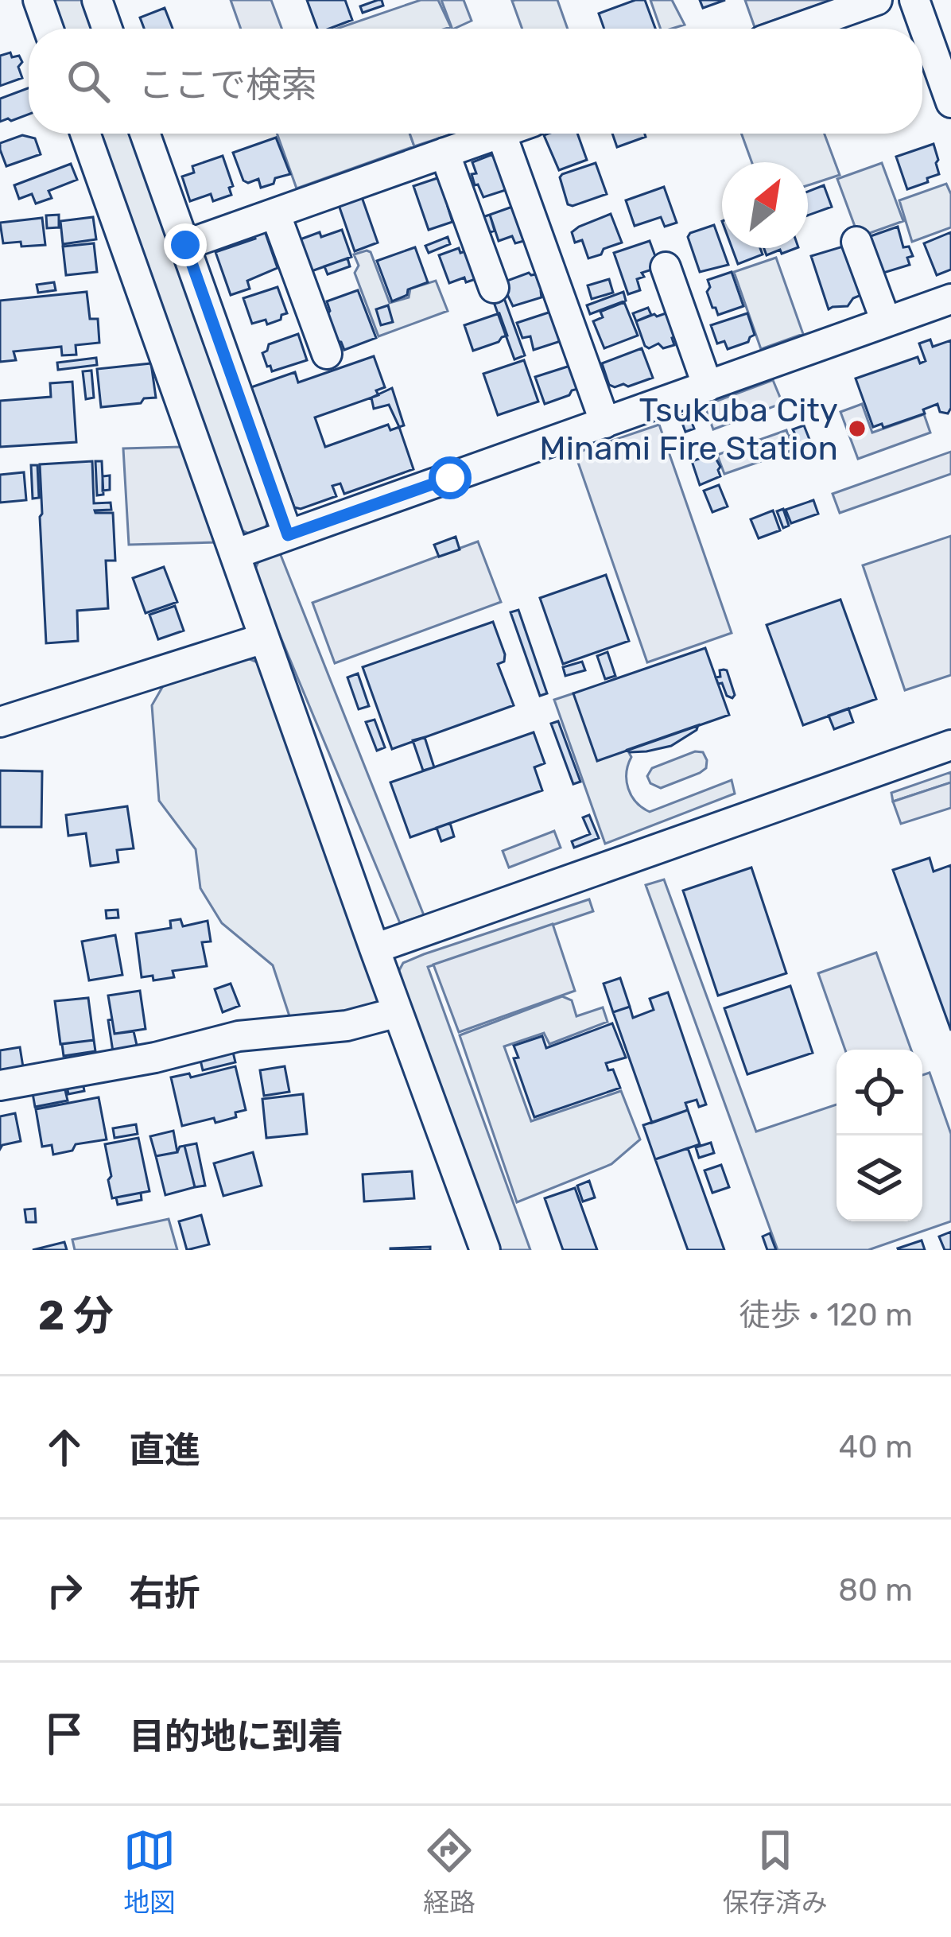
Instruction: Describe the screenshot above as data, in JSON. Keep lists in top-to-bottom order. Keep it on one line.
{"places":["Tsukuba City Minami Fire Station"],"north":"top right","page":{"search":"ここで検索","heading":["2 分","徒歩 · 120 m"],"list":[["直進","40 m"],["右折","80 m"],"目的地に到着"],"nav":["地図","経路","保存済み"]}}
